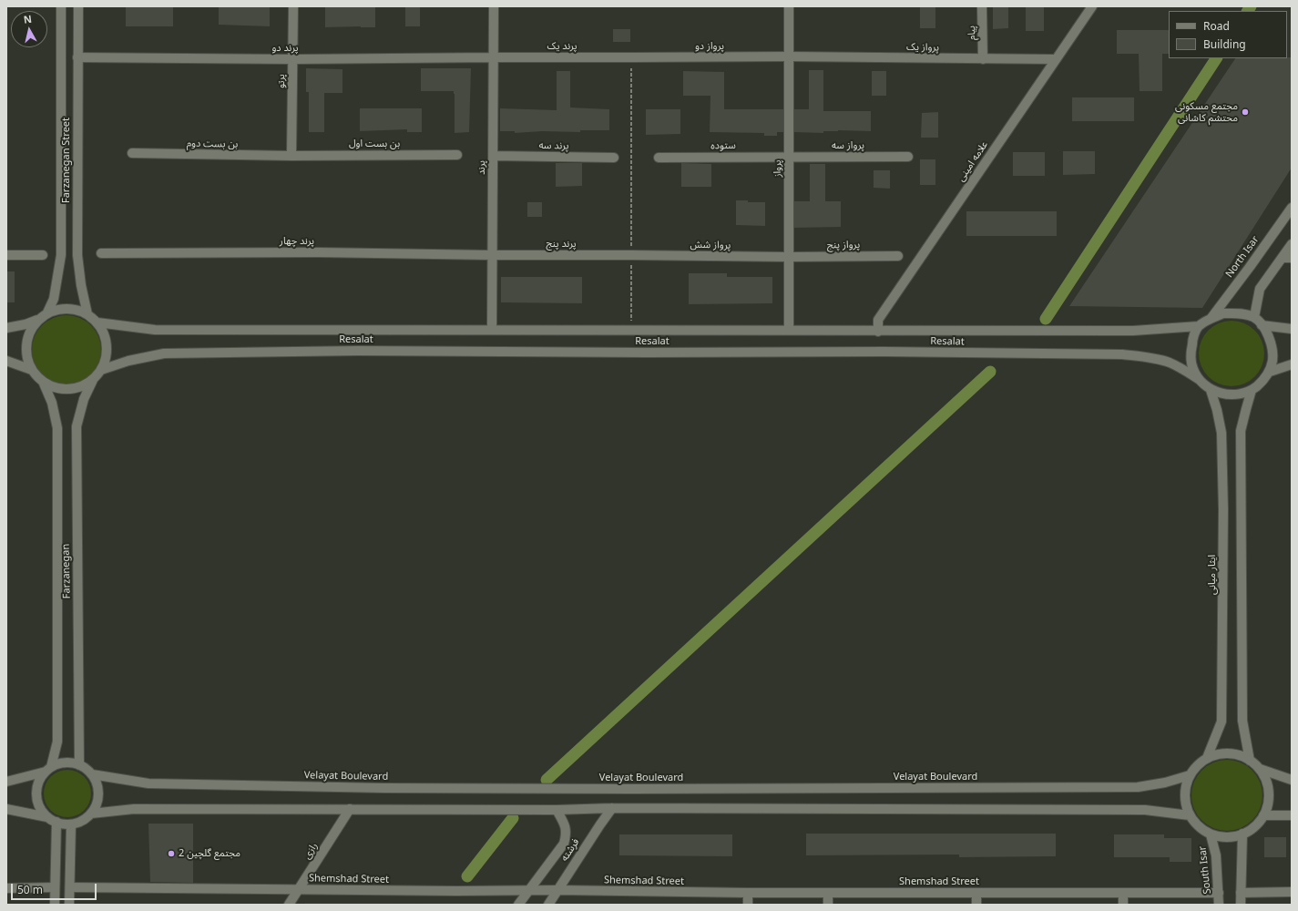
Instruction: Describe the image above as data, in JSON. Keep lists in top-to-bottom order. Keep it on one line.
{"streets":{"street":["پیام","پرند یک","پرواز دو","پرواز یک","پرند دو","پرتو","بن بست دوم","بن بست اول","پرند سه","ستوده","پرواز سه","Farzanegan Street","علامه امینی","پرند","پرواز","پرند چهار","پرند پنج","پرواز شش","پرواز پنج","North Isar","Resalat","Farzanegan","ایثار میانی","Velayat Boulevard","فرشته","رازی","South Isar","Shemshad Street"]},"crossings":[["پیام","پرواز یک"],["پرند یک","پرواز دو"],["پرند یک","پرند دو"],["پرند یک","پرند"],["پرواز دو","پرواز یک"],["پرواز دو","پرواز"],["پرواز یک","علامه امینی"],["پرواز یک","پرواز"],["پرند دو","پرتو"],["پرند دو","Farzanegan Street"],["پرند دو","پرند"],["پرتو","بن بست دوم"],["پرتو","بن بست اول"],["بن بست دوم","بن بست اول"],["پرند سه","پرند"],["ستوده","پرواز سه"],["ستوده","پرواز"],["پرواز سه","پرواز"],["Farzanegan Street","Resalat"],["Farzanegan Street","Farzanegan"],["علامه امینی","Resalat"],["پرند","پرند چهار"],["پرند","پرند پنج"],["پرند","Resalat"],["پرواز","پرواز شش"],["پرواز","پرواز پنج"],["پرواز","Resalat"],["پرند چهار","پرند پنج"],["پرند پنج","پرواز شش"],["پرواز شش","پرواز پنج"],["North Isar","Resalat"],["North Isar","ایثار میانی"],["Resalat","Farzanegan"],["Resalat","ایثار میانی"],["Farzanegan","Velayat Boulevard"],["ایثار میانی","Velayat Boulevard"],["ایثار میانی","South Isar"],["Velayat Boulevard","South Isar"],["فرشته","Shemshad Street"],["رازی","Shemshad Street"],["South Isar","Shemshad Street"]],"places":["مجتمع مسکونی محتشم کاشانی","مجتمع گلچین 2"],"legend":["Road","Building"],"scale_bar":"50 m","north":"top"}
